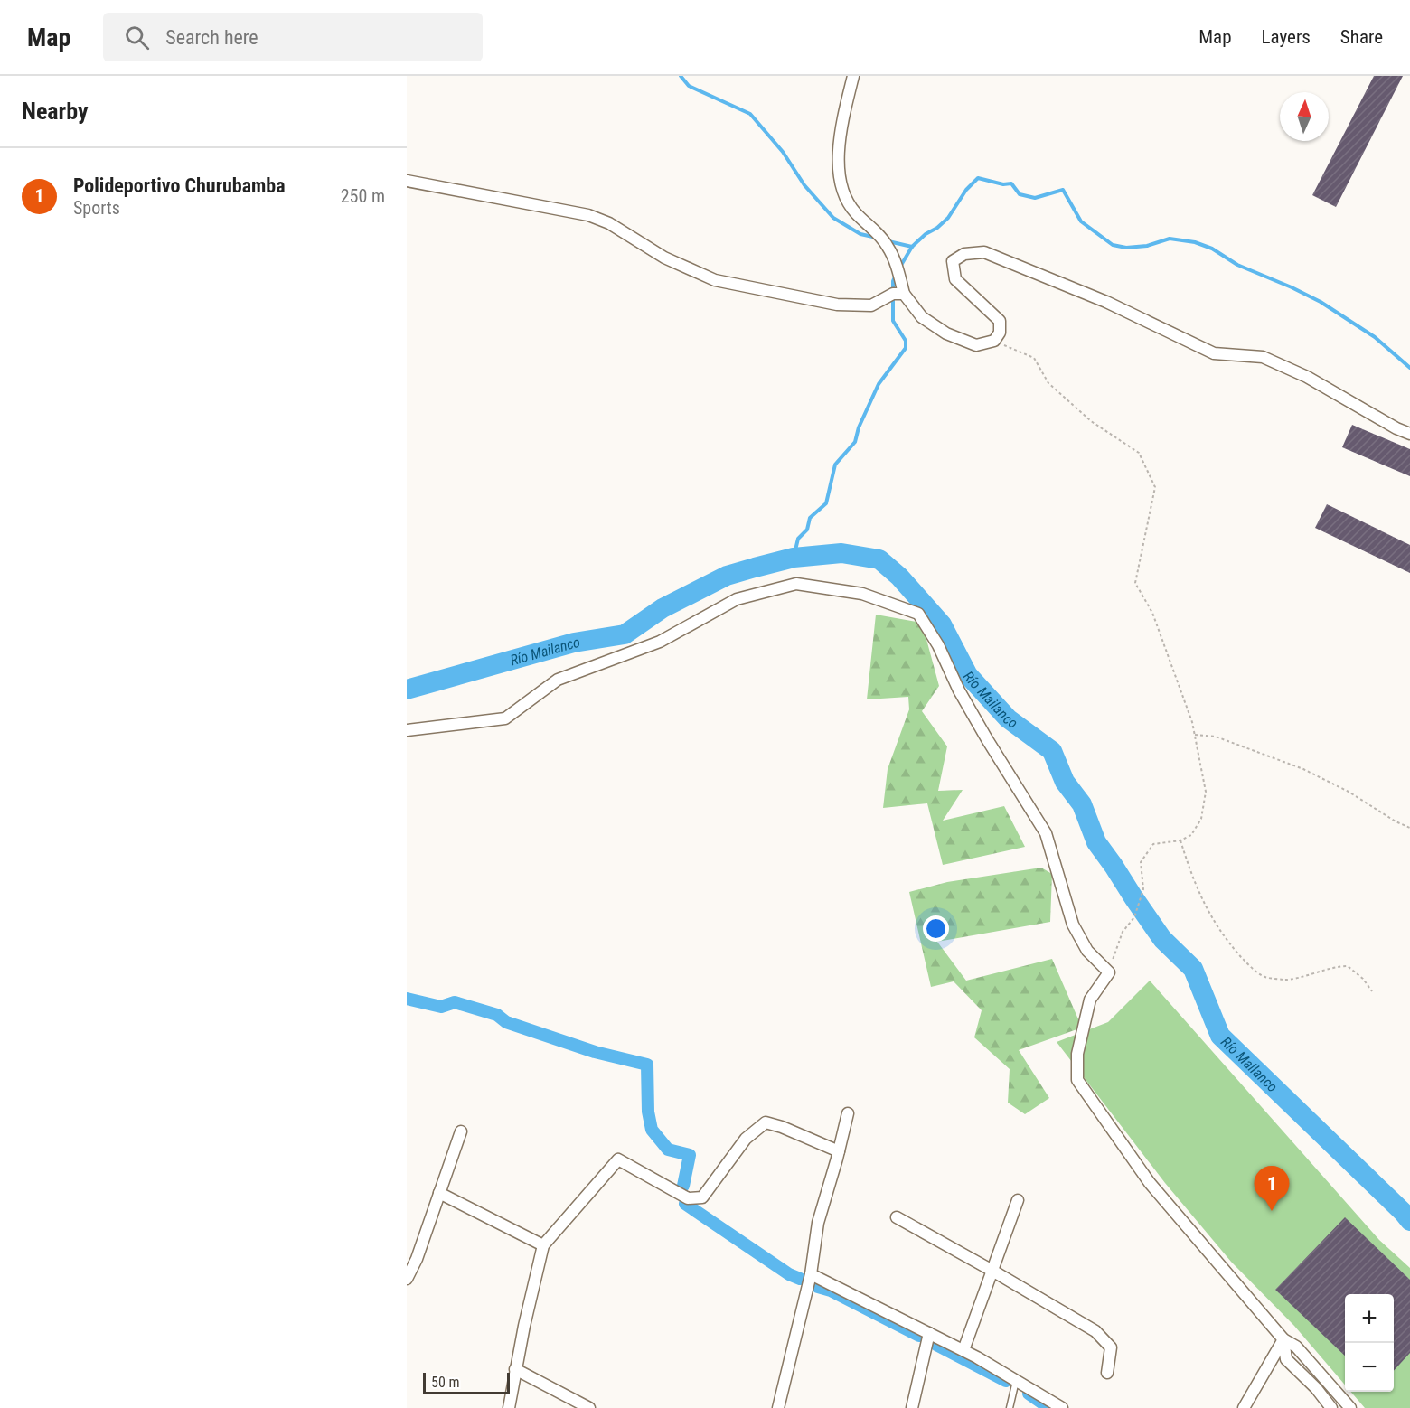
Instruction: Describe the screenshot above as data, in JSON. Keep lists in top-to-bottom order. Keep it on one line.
{"water":["Río Mailanco"],"scale_bar":"50 m","north":"top","page":{"header":"Map","search":"Search here","nav":["Map","Layers","Share"],"heading":"Nearby","list":[{"mark":"1","name":"Polideportivo Churubamba","note":"Sports","value":"250 m"}],"pins":"1","map_buttons":["+","−"],"scale":"50 m"}}
